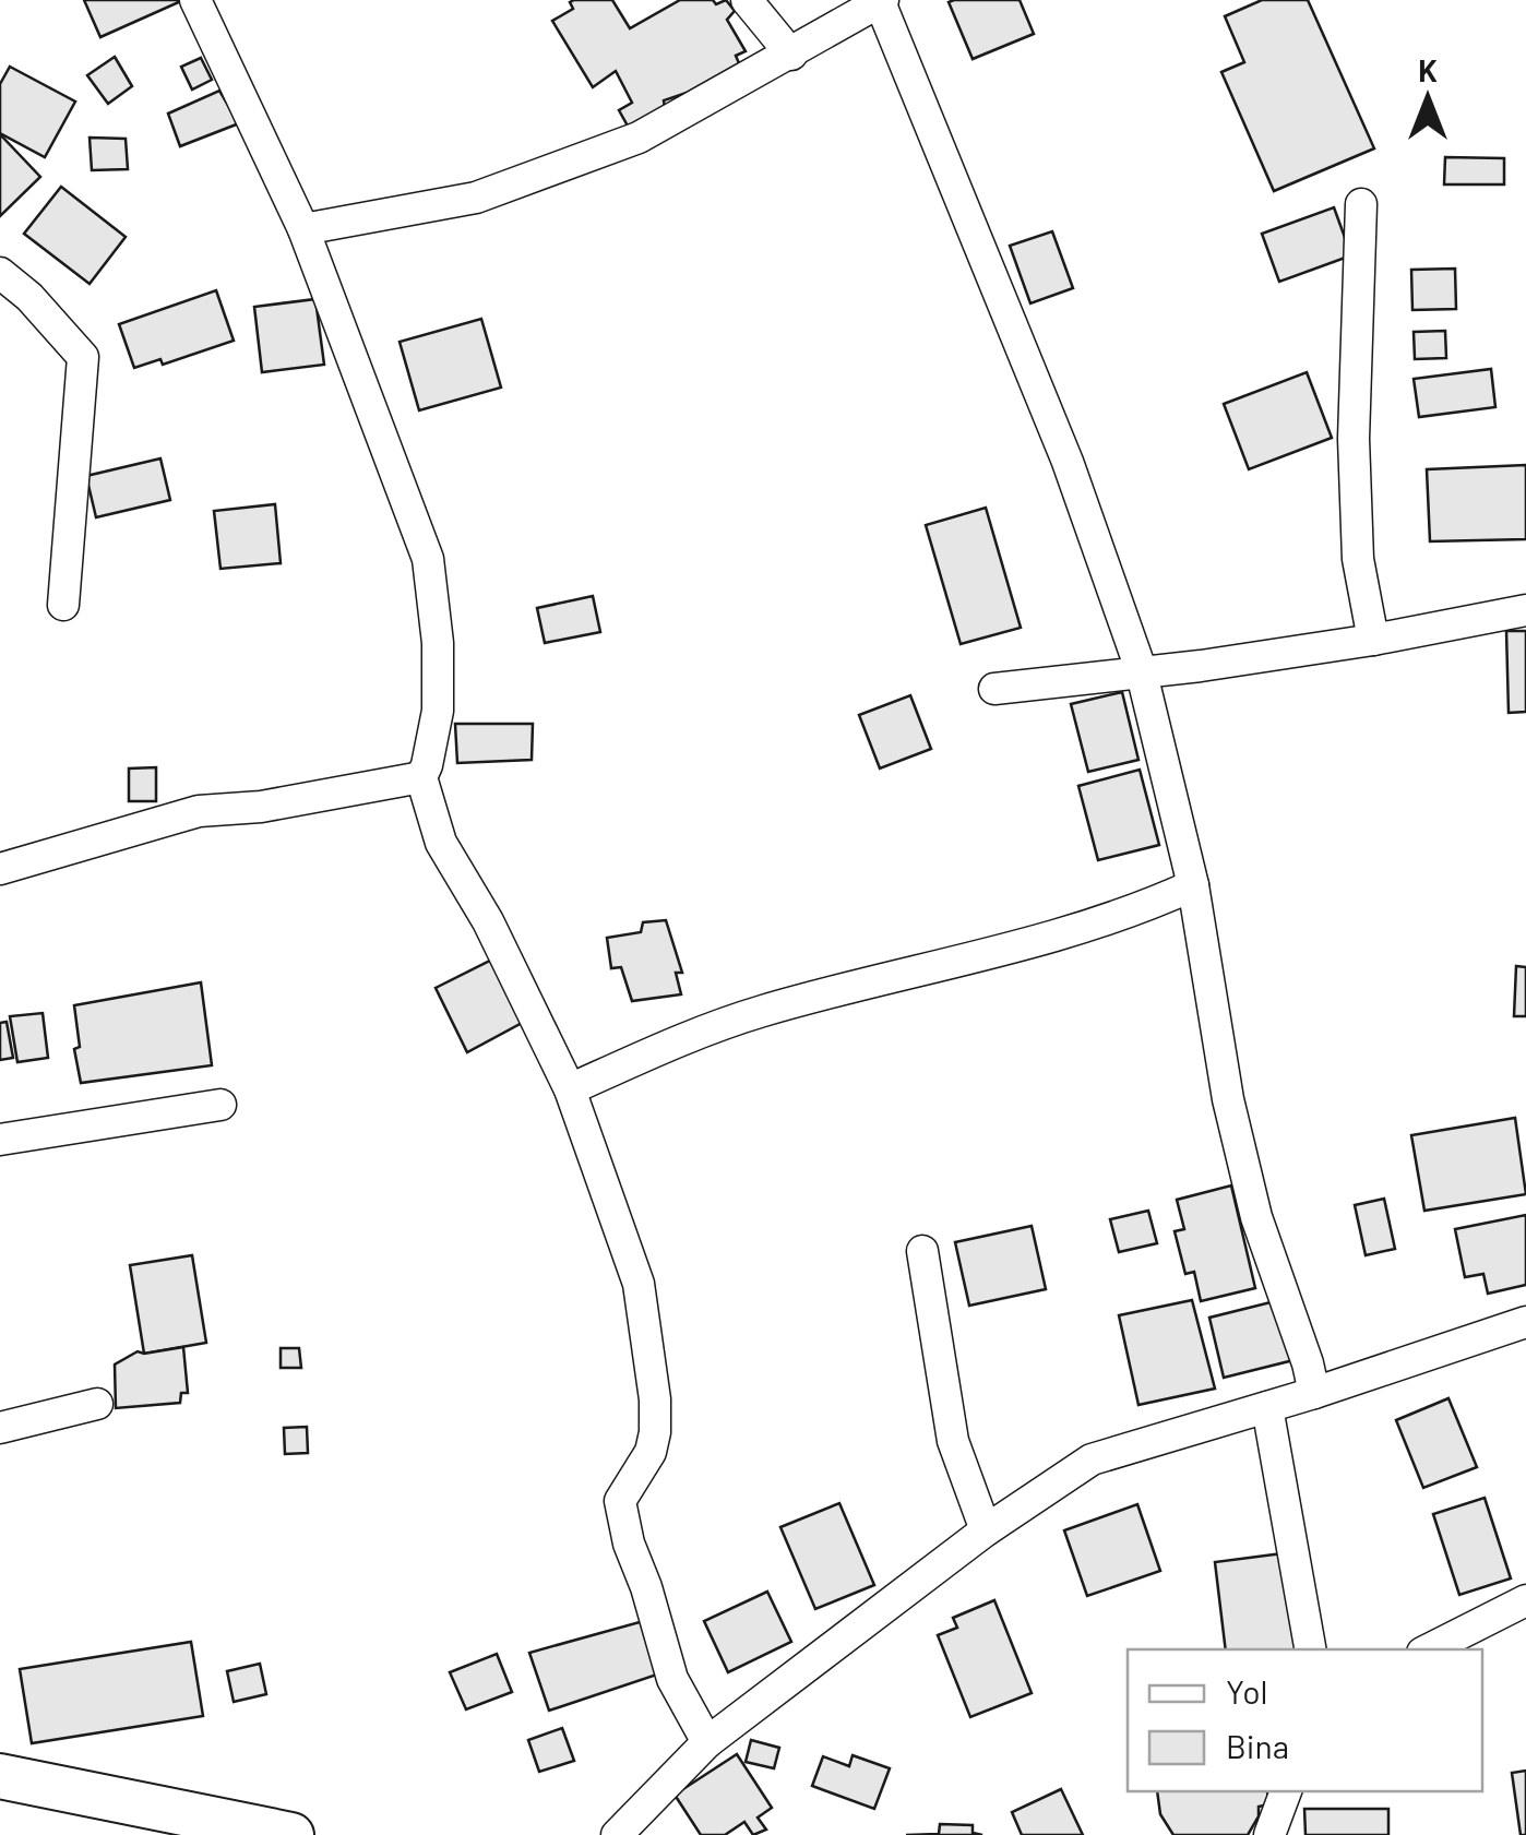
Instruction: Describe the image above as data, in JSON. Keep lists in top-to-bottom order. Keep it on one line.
{"legend":["Yol","Bina"],"north":"top"}
